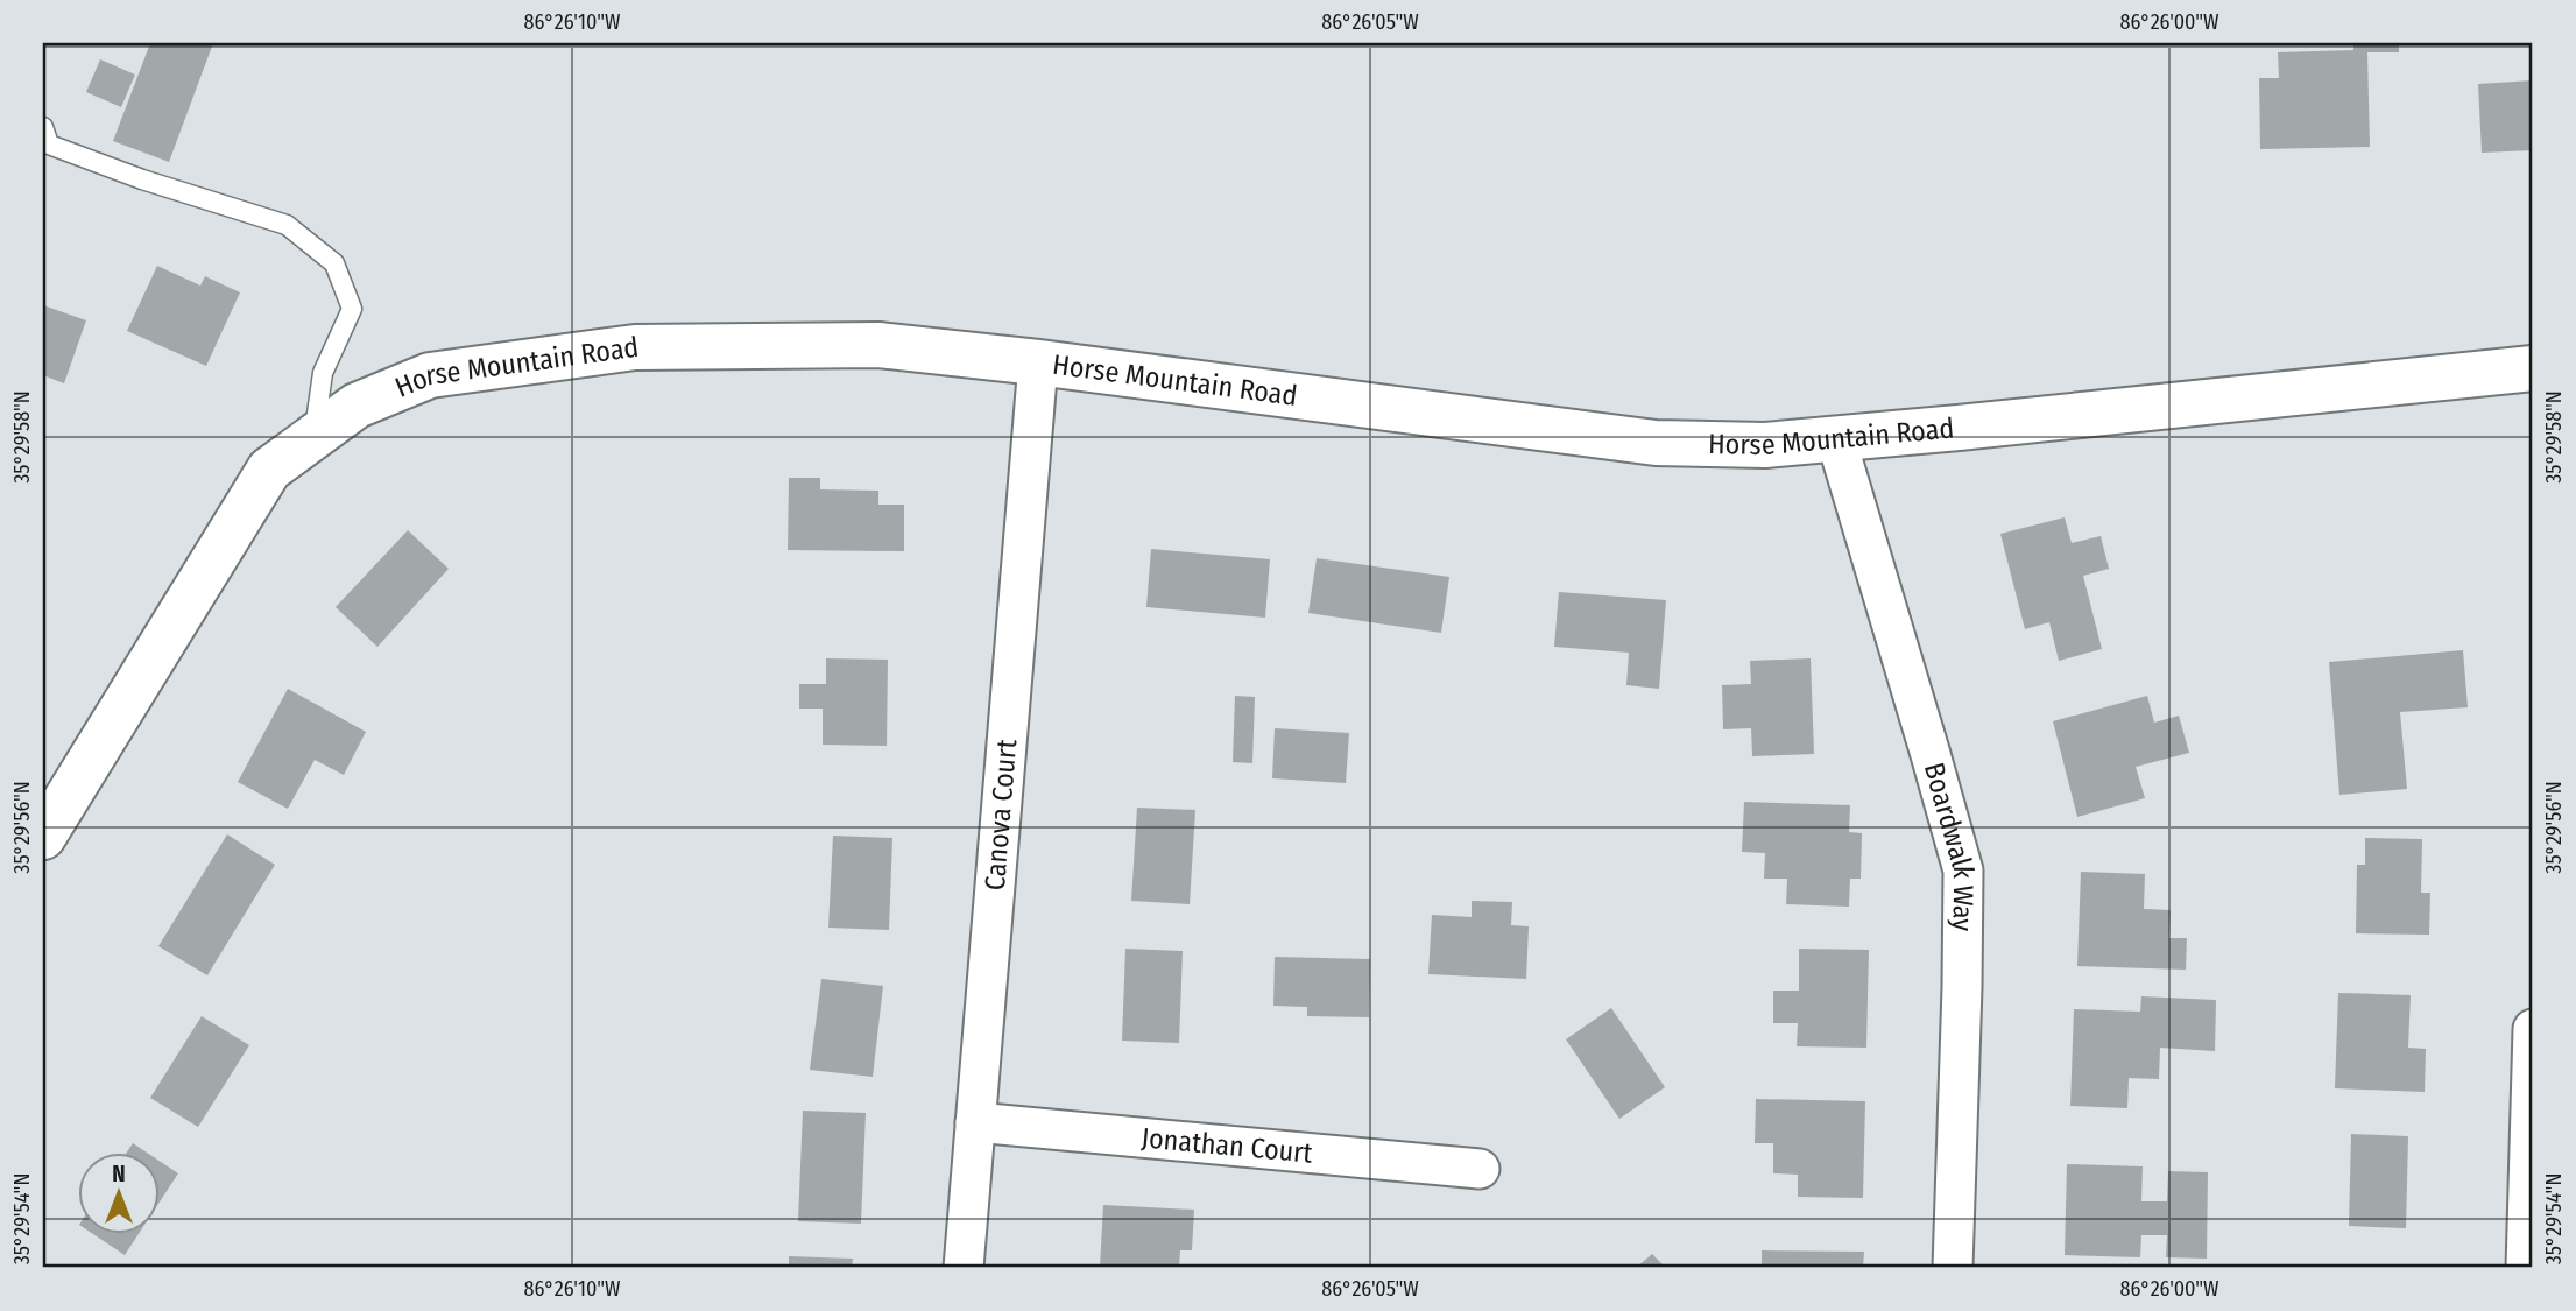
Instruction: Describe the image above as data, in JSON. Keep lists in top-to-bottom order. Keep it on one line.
{"streets":{"street":["Horse Mountain Road","Canova Court","Boardwalk Way","Jonathan Court"]},"crossings":[["Horse Mountain Road","Canova Court"],["Horse Mountain Road","Boardwalk Way"],["Canova Court","Jonathan Court"]],"north":"top","coordinates":["86°26'10\"W","86°26'05\"W","86°26'00\"W","35°29'58\"N","35°29'56\"N","35°29'54\"N"]}
